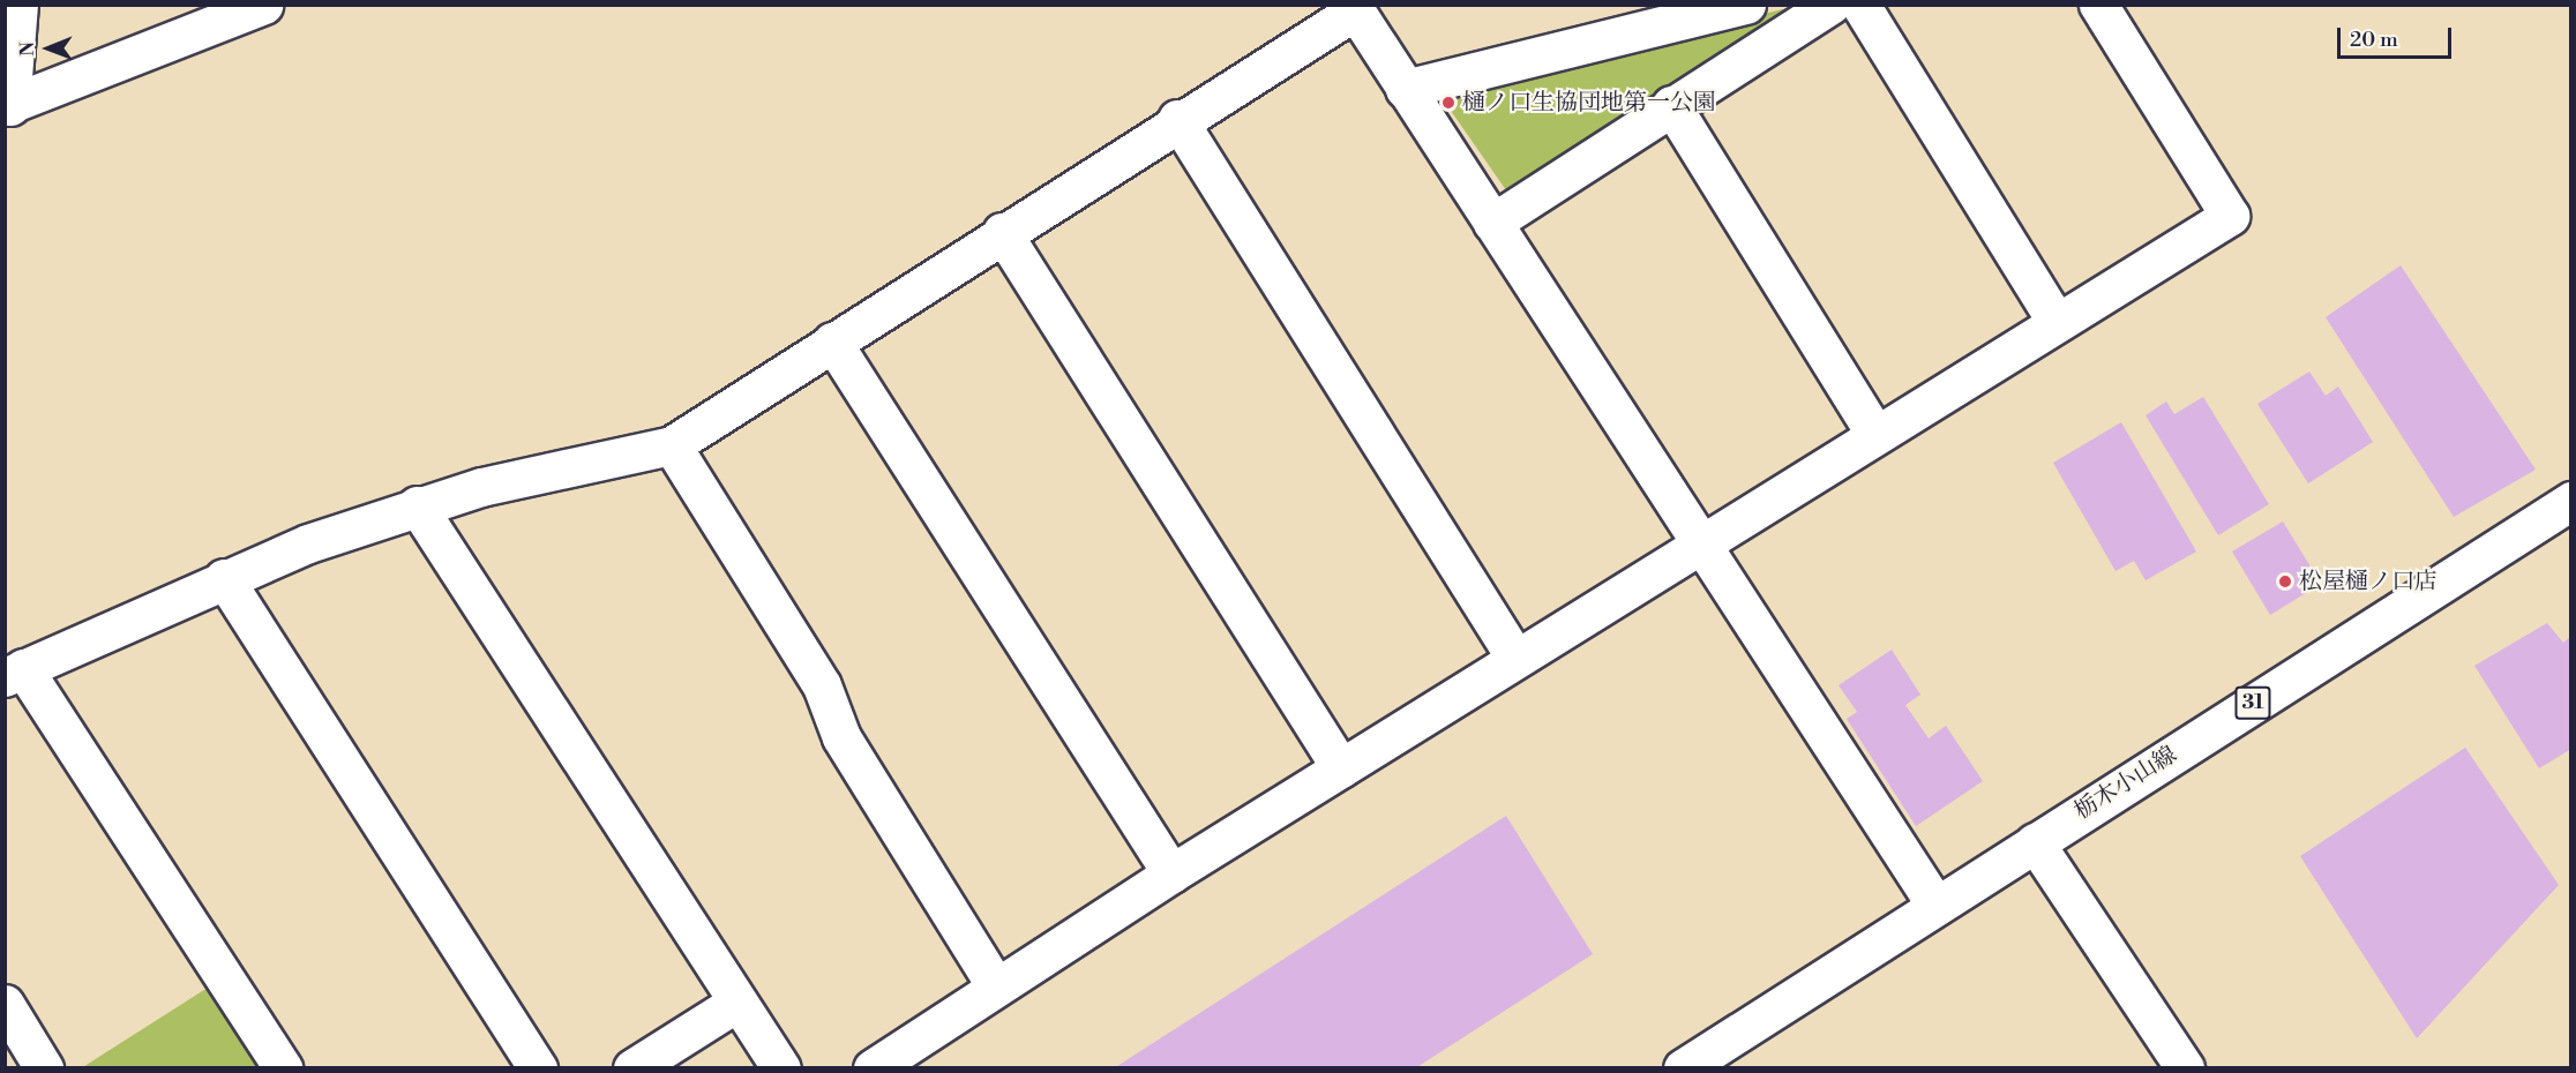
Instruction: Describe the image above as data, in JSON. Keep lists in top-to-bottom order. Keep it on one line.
{"streets":{"street":["31","栃木小山線"]},"places":["樋ノ口生協団地第一公園","松屋樋ノ口店"],"scale_bar":"20 m","north":"left"}
